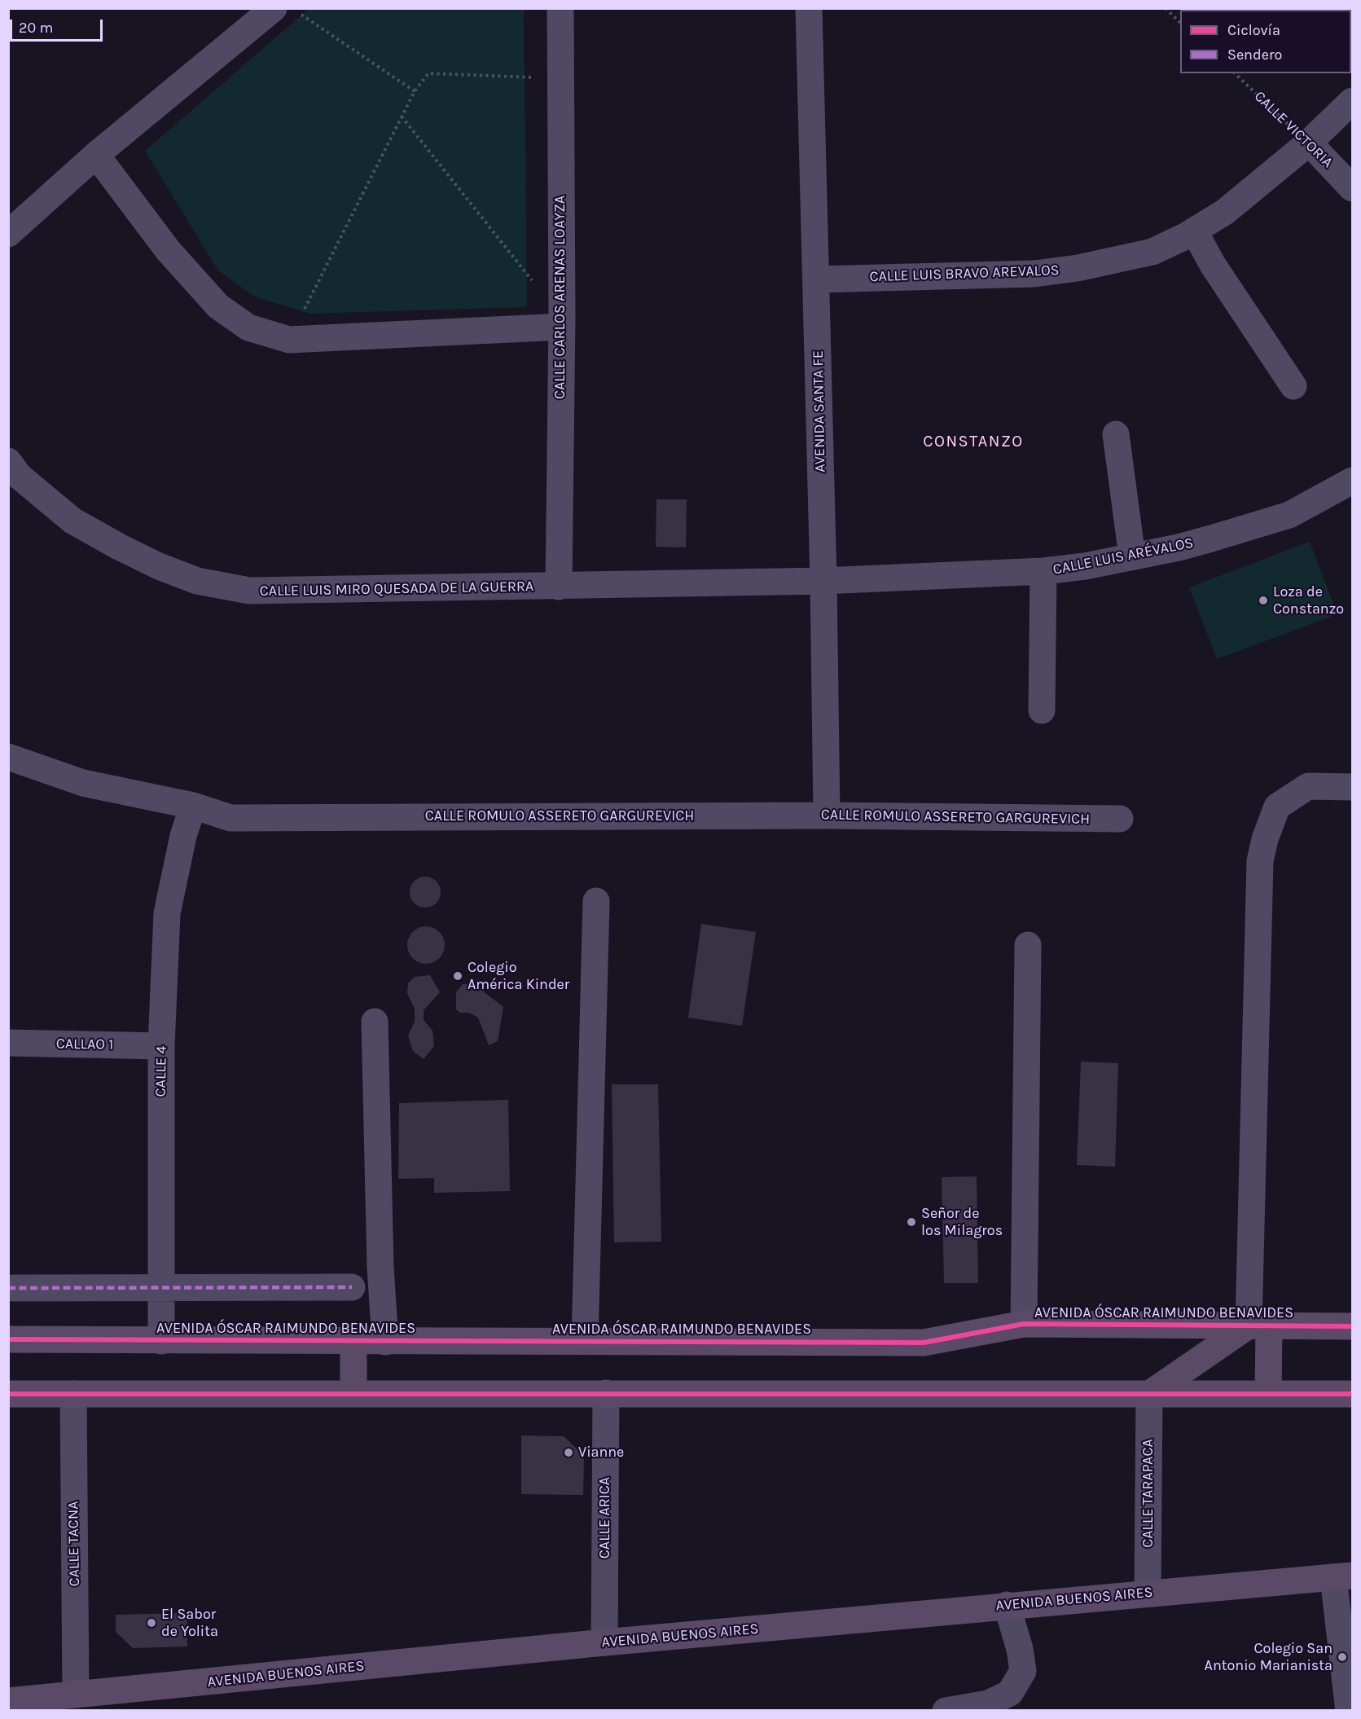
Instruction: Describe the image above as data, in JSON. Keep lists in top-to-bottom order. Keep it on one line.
{"streets":{"main road":["AVENIDA ÓSCAR RAIMUNDO BENAVIDES","AVENIDA BUENOS AIRES"],"street":["CALLE VICTORIA","CALLE LUIS BRAVO AREVALOS","CALLE CARLOS ARENAS LOAYZA","AVENIDA SANTA FE","CALLE LUIS ARÉVALOS","CALLE LUIS MIRO QUESADA DE LA GUERRA","CALLE ROMULO ASSERETO GARGUREVICH","CALLAO 1","CALLE 4","CALLE TARAPACA","CALLE ARICA","CALLE TACNA"]},"crossings":[["CALLE VICTORIA","CALLE LUIS BRAVO AREVALOS"],["CALLE LUIS BRAVO AREVALOS","AVENIDA SANTA FE"],["CALLE CARLOS ARENAS LOAYZA","CALLE LUIS MIRO QUESADA DE LA GUERRA"],["AVENIDA SANTA FE","CALLE LUIS ARÉVALOS"],["AVENIDA SANTA FE","CALLE LUIS MIRO QUESADA DE LA GUERRA"],["AVENIDA SANTA FE","CALLE ROMULO ASSERETO GARGUREVICH"],["CALLE LUIS ARÉVALOS","CALLE LUIS MIRO QUESADA DE LA GUERRA"],["CALLE ROMULO ASSERETO GARGUREVICH","CALLE 4"],["CALLAO 1","CALLE 4"],["CALLE 4","AVENIDA ÓSCAR RAIMUNDO BENAVIDES"],["CALLE TARAPACA","AVENIDA BUENOS AIRES"],["CALLE ARICA","AVENIDA BUENOS AIRES"],["CALLE TACNA","AVENIDA BUENOS AIRES"]],"districts":["CONSTANZO"],"places":["Loza de Constanzo","Colegio América Kinder","Señor de los Milagros","Vianne","El Sabor de Yolita","Colegio San Antonio Marianista"],"legend":["Ciclovía","Sendero"],"scale_bar":"20 m"}
